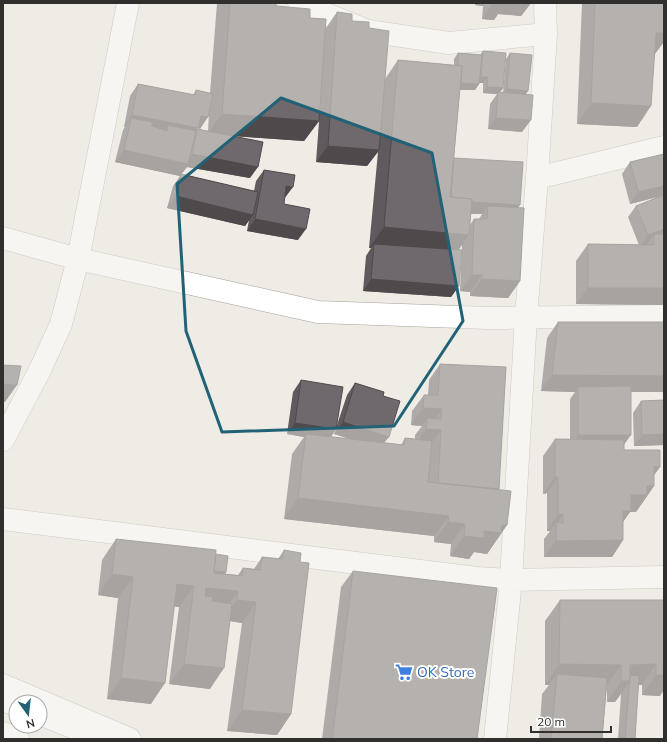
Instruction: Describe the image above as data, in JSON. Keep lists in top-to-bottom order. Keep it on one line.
{"places":{"supermarket":["OK Store"]},"scale_bar":"20 m","north":"bottom"}
